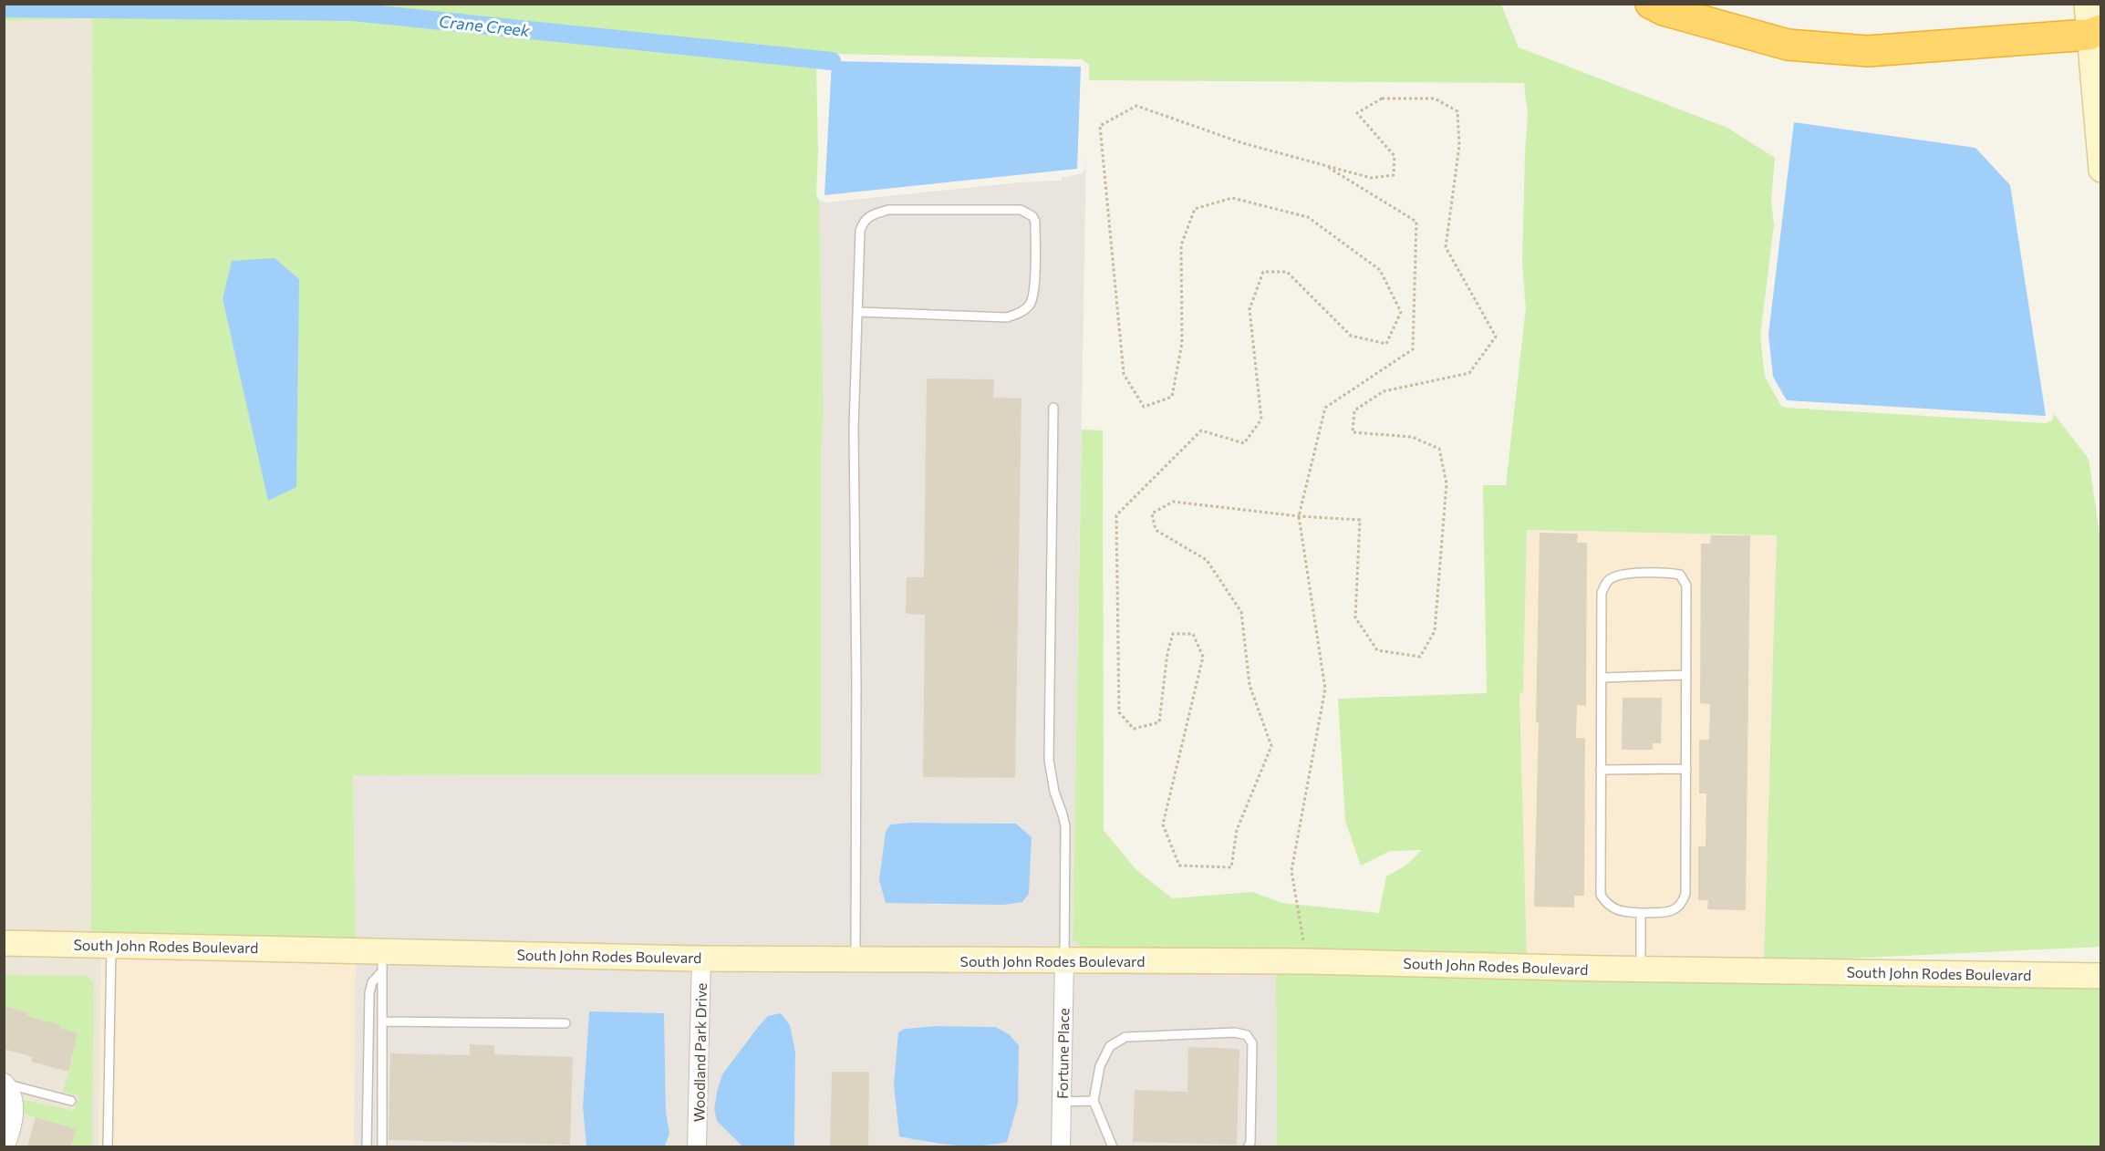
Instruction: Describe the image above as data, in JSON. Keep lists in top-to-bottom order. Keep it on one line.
{"streets":{"main road":["South John Rodes Boulevard"],"street":["Woodland Park Drive","Fortune Place"]},"crossings":[["South John Rodes Boulevard","Woodland Park Drive"],["South John Rodes Boulevard","Fortune Place"]],"water":["Crane Creek"]}
